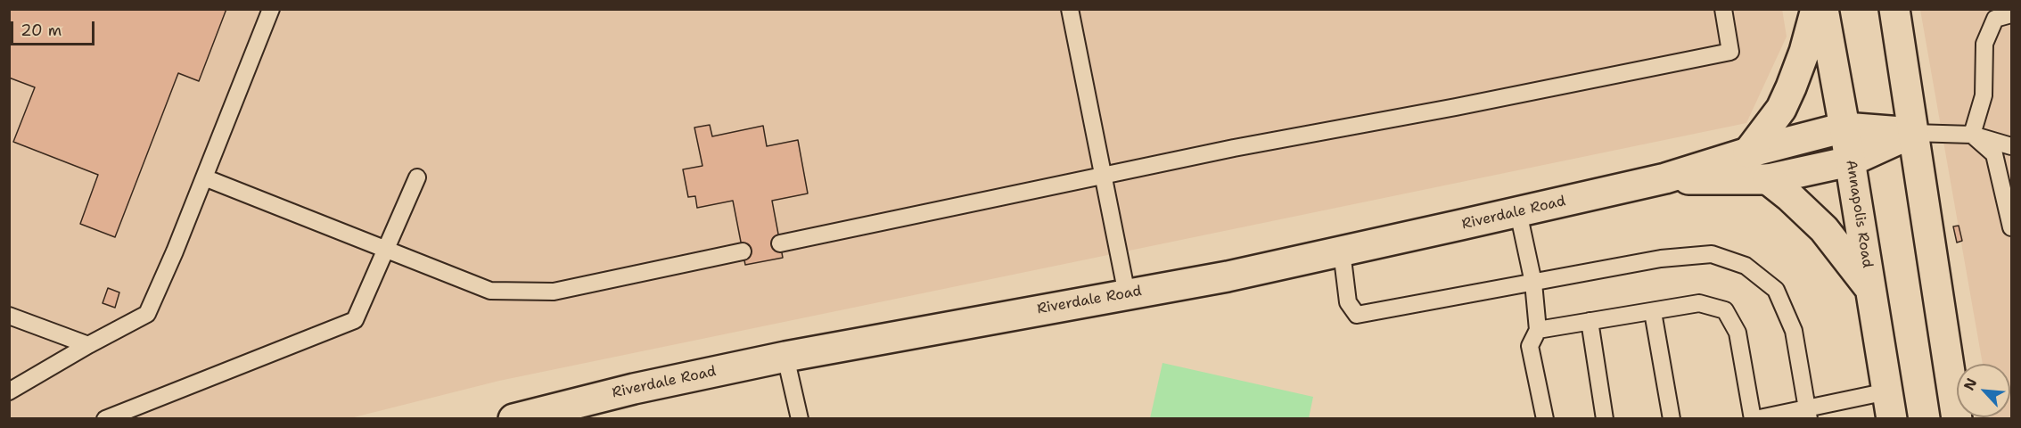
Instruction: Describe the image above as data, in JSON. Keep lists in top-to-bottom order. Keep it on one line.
{"streets":{"main road":["Riverdale Road","Annapolis Road"]},"crossings":[["Riverdale Road","Annapolis Road"]],"scale_bar":"20 m","north":"top left"}
